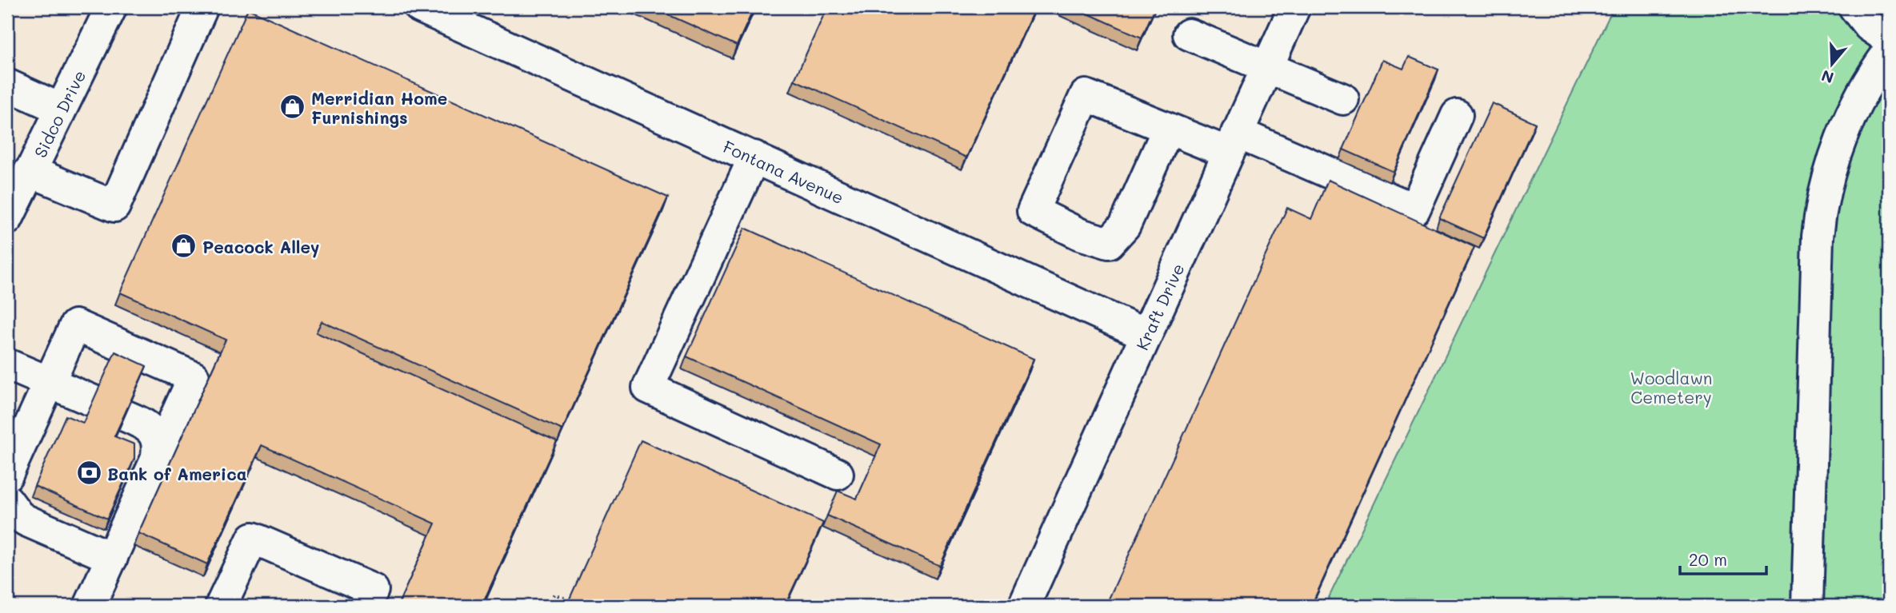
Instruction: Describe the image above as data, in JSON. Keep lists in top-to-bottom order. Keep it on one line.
{"streets":{"street":["Sidco Drive","Fontana Avenue","Kraft Drive"]},"crossings":[["Fontana Avenue","Kraft Drive"]],"parks":["Woodlawn Cemetery"],"places":{"shop":["Merridian Home Furnishings","Peacock Alley"],"bank":["Bank of America"]},"scale_bar":"20 m","north":"bottom"}
